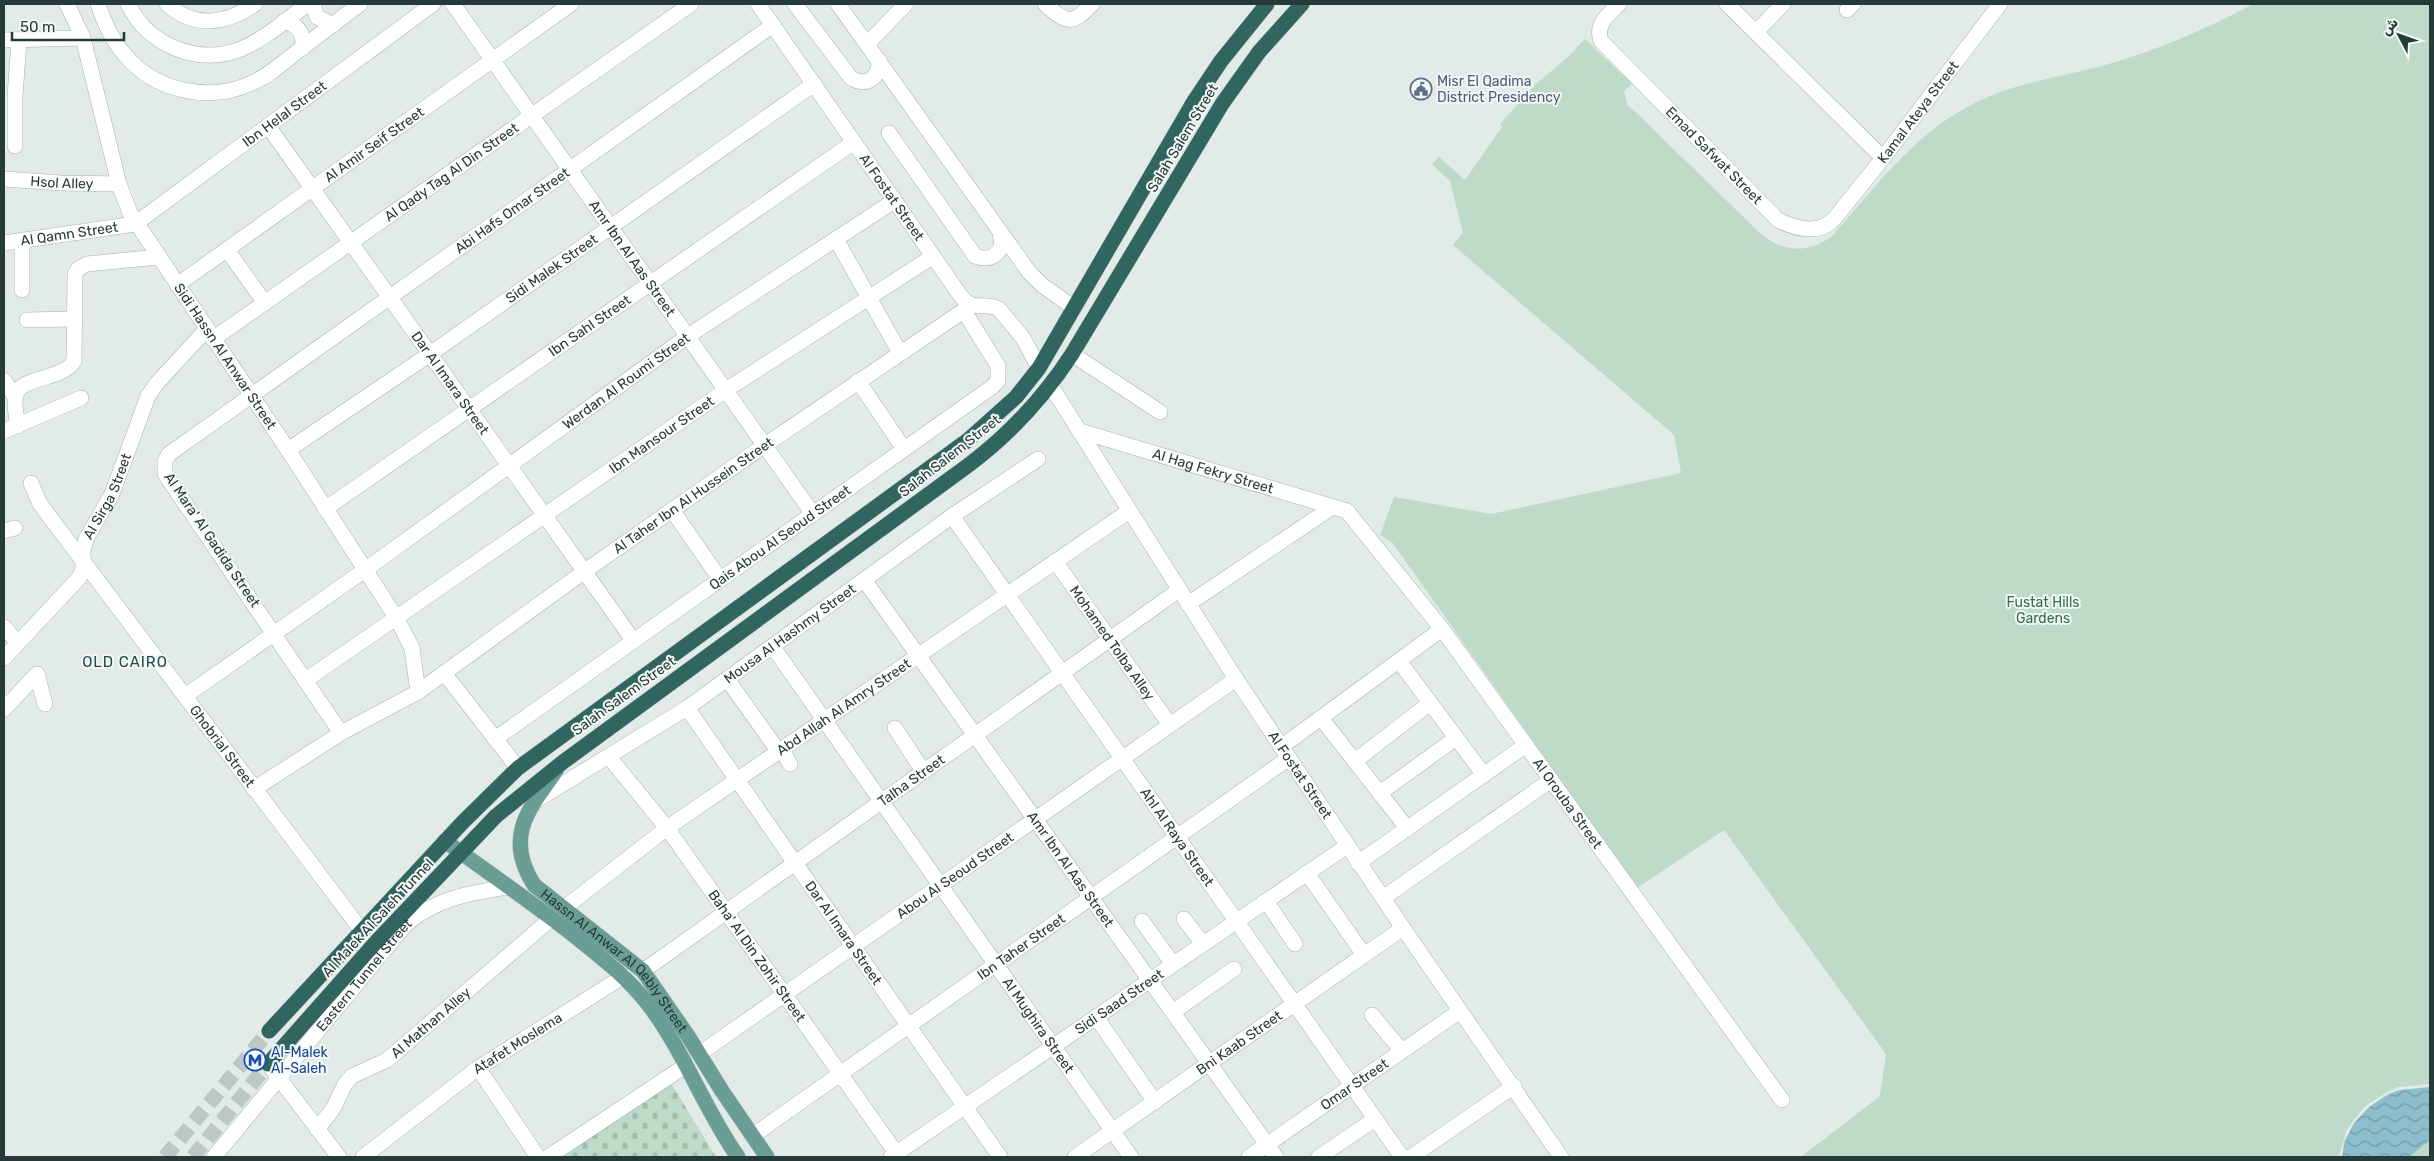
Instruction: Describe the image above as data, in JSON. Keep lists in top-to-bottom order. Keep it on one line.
{"streets":{"highway":["Salah Salem Street","Al Malek Al Saleh Tunnel"],"main road":["Hassn Al Anwar Al Qebly Street"],"street":["Kamal Ateya Street","Ibn Helal Street","Al Amir Seif Street","Emad Safwat Street","Al Qady Tag Al Din Street","Hsol Alley","Al Fostat Street","Abi Hafs Omar Street","Al Qamn Street","Amr Ibn Al Aas Street","Sidi Malek Street","Ibn Sahl Street","Sidi Hassn Al Anwar Street","Werdan Al Roumi Street","Dar Al Imara Street","Ibn Mansour Street","Al Hag Fekry Street","Al Sirga Street","Al Taher Ibn Al Hussein Street","Qais Abou Al Seoud Street","Al Mara' Al Gadida Street","Mousa Al Hashmy Street","Mohamed Tolba Alley","Abd Allah Al Amry Street","Ghobrial Street","Talha Street","Al Orouba Street","Ahl Al Raya Street","Abou Al Seoud Street","Ibn Taher Street","Baha' Al Din Zohir Street","Eastern Tunnel Street","Sidi Saad Street","Al Mathan Alley","Al Mughira Street","Bni Kaab Street","Atafet Moslema","Omar Street"]},"crossings":[["Kamal Ateya Street","Emad Safwat Street"],["Ibn Helal Street","Al Qamn Street"],["Ibn Helal Street","Sidi Hassn Al Anwar Street"],["Ibn Helal Street","Dar Al Imara Street"],["Salah Salem Street","Al Fostat Street"],["Salah Salem Street","Al Malek Al Saleh Tunnel"],["Salah Salem Street","Hassn Al Anwar Al Qebly Street"],["Al Amir Seif Street","Amr Ibn Al Aas Street"],["Al Amir Seif Street","Sidi Hassn Al Anwar Street"],["Al Amir Seif Street","Dar Al Imara Street"],["Al Qady Tag Al Din Street","Amr Ibn Al Aas Street"],["Al Qady Tag Al Din Street","Sidi Hassn Al Anwar Street"],["Al Qady Tag Al Din Street","Dar Al Imara Street"],["Al Qady Tag Al Din Street","Al Sirga Street"],["Hsol Alley","Sidi Hassn Al Anwar Street"],["Al Fostat Street","Abi Hafs Omar Street"],["Al Fostat Street","Sidi Malek Street"],["Al Fostat Street","Ibn Sahl Street"],["Al Fostat Street","Werdan Al Roumi Street"],["Al Fostat Street","Ibn Mansour Street"],["Al Fostat Street","Al Hag Fekry Street"],["Al Fostat Street","Al Taher Ibn Al Hussein Street"],["Al Fostat Street","Qais Abou Al Seoud Street"],["Al Fostat Street","Abd Allah Al Amry Street"],["Al Fostat Street","Talha Street"],["Al Fostat Street","Abou Al Seoud Street"],["Al Fostat Street","Ibn Taher Street"],["Al Fostat Street","Sidi Saad Street"],["Al Fostat Street","Bni Kaab Street"],["Al Fostat Street","Omar Street"],["Abi Hafs Omar Street","Amr Ibn Al Aas Street"],["Abi Hafs Omar Street","Sidi Hassn Al Anwar Street"],["Abi Hafs Omar Street","Dar Al Imara Street"],["Abi Hafs Omar Street","Al Mara' Al Gadida Street"],["Al Qamn Street","Sidi Hassn Al Anwar Street"],["Amr Ibn Al Aas Street","Sidi Malek Street"],["Amr Ibn Al Aas Street","Ibn Sahl Street"],["Amr Ibn Al Aas Street","Werdan Al Roumi Street"],["Amr Ibn Al Aas Street","Ibn Mansour Street"],["Amr Ibn Al Aas Street","Al Taher Ibn Al Hussein Street"],["Amr Ibn Al Aas Street","Qais Abou Al Seoud Street"],["Amr Ibn Al Aas Street","Mousa Al Hashmy Street"],["Amr Ibn Al Aas Street","Abd Allah Al Amry Street"],["Amr Ibn Al Aas Street","Talha Street"],["Amr Ibn Al Aas Street","Abou Al Seoud Street"],["Amr Ibn Al Aas Street","Ibn Taher Street"],["Amr Ibn Al Aas Street","Sidi Saad Street"],["Amr Ibn Al Aas Street","Bni Kaab Street"],["Amr Ibn Al Aas Street","Omar Street"],["Sidi Malek Street","Sidi Hassn Al Anwar Street"],["Sidi Malek Street","Dar Al Imara Street"],["Ibn Sahl Street","Sidi Hassn Al Anwar Street"],["Ibn Sahl Street","Dar Al Imara Street"],["Sidi Hassn Al Anwar Street","Werdan Al Roumi Street"],["Sidi Hassn Al Anwar Street","Ibn Mansour Street"],["Sidi Hassn Al Anwar Street","Al Sirga Street"],["Sidi Hassn Al Anwar Street","Al Taher Ibn Al Hussein Street"],["Sidi Hassn Al Anwar Street","Al Mara' Al Gadida Street"],["Werdan Al Roumi Street","Dar Al Imara Street"],["Dar Al Imara Street","Ibn Mansour Street"],["Dar Al Imara Street","Al Taher Ibn Al Hussein Street"],["Dar Al Imara Street","Qais Abou Al Seoud Street"],["Dar Al Imara Street","Mousa Al Hashmy Street"],["Dar Al Imara Street","Abd Allah Al Amry Street"],["Dar Al Imara Street","Talha Street"],["Dar Al Imara Street","Abou Al Seoud Street"],["Dar Al Imara Street","Ibn Taher Street"],["Dar Al Imara Street","Sidi Saad Street"],["Al Hag Fekry Street","Al Orouba Street"],["Al Sirga Street","Ghobrial Street"],["Al Taher Ibn Al Hussein Street","Qais Abou Al Seoud Street"],["Al Taher Ibn Al Hussein Street","Ghobrial Street"],["Mousa Al Hashmy Street","Ahl Al Raya Street"],["Mousa Al Hashmy Street","Baha' Al Din Zohir Street"],["Mousa Al Hashmy Street","Hassn Al Anwar Al Qebly Street"],["Mousa Al Hashmy Street","Al Mughira Street"],["Mohamed Tolba Alley","Abd Allah Al Amry Street"],["Mohamed Tolba Alley","Talha Street"],["Mohamed Tolba Alley","Abou Al Seoud Street"],["Abd Allah Al Amry Street","Ahl Al Raya Street"],["Abd Allah Al Amry Street","Baha' Al Din Zohir Street"],["Abd Allah Al Amry Street","Hassn Al Anwar Al Qebly Street"],["Abd Allah Al Amry Street","Al Mathan Alley"],["Abd Allah Al Amry Street","Al Mughira Street"],["Ghobrial Street","Al Malek Al Saleh Tunnel"],["Talha Street","Ahl Al Raya Street"],["Talha Street","Baha' Al Din Zohir Street"],["Talha Street","Hassn Al Anwar Al Qebly Street"],["Talha Street","Al Mughira Street"],["Al Orouba Street","Ibn Taher Street"],["Ahl Al Raya Street","Abou Al Seoud Street"],["Ahl Al Raya Street","Ibn Taher Street"],["Ahl Al Raya Street","Sidi Saad Street"],["Ahl Al Raya Street","Bni Kaab Street"],["Ahl Al Raya Street","Omar Street"],["Abou Al Seoud Street","Baha' Al Din Zohir Street"],["Abou Al Seoud Street","Hassn Al Anwar Al Qebly Street"],["Abou Al Seoud Street","Al Mughira Street"],["Al Malek Al Saleh Tunnel","Hassn Al Anwar Al Qebly Street"],["Al Malek Al Saleh Tunnel","Eastern Tunnel Street"],["Ibn Taher Street","Baha' Al Din Zohir Street"],["Ibn Taher Street","Hassn Al Anwar Al Qebly Street"],["Ibn Taher Street","Al Mughira Street"],["Baha' Al Din Zohir Street","Sidi Saad Street"],["Hassn Al Anwar Al Qebly Street","Eastern Tunnel Street"],["Hassn Al Anwar Al Qebly Street","Al Mathan Alley"],["Hassn Al Anwar Al Qebly Street","Atafet Moslema"],["Sidi Saad Street","Al Mughira Street"],["Al Mughira Street","Bni Kaab Street"]],"districts":["OLD CAIRO"],"parks":["Fustat Hills Gardens"],"places":{"public building":["Misr El Qadima District Presidency"],"metro station":["Al-Malek Al-Saleh"]},"scale_bar":"50 m","north":"top left"}
